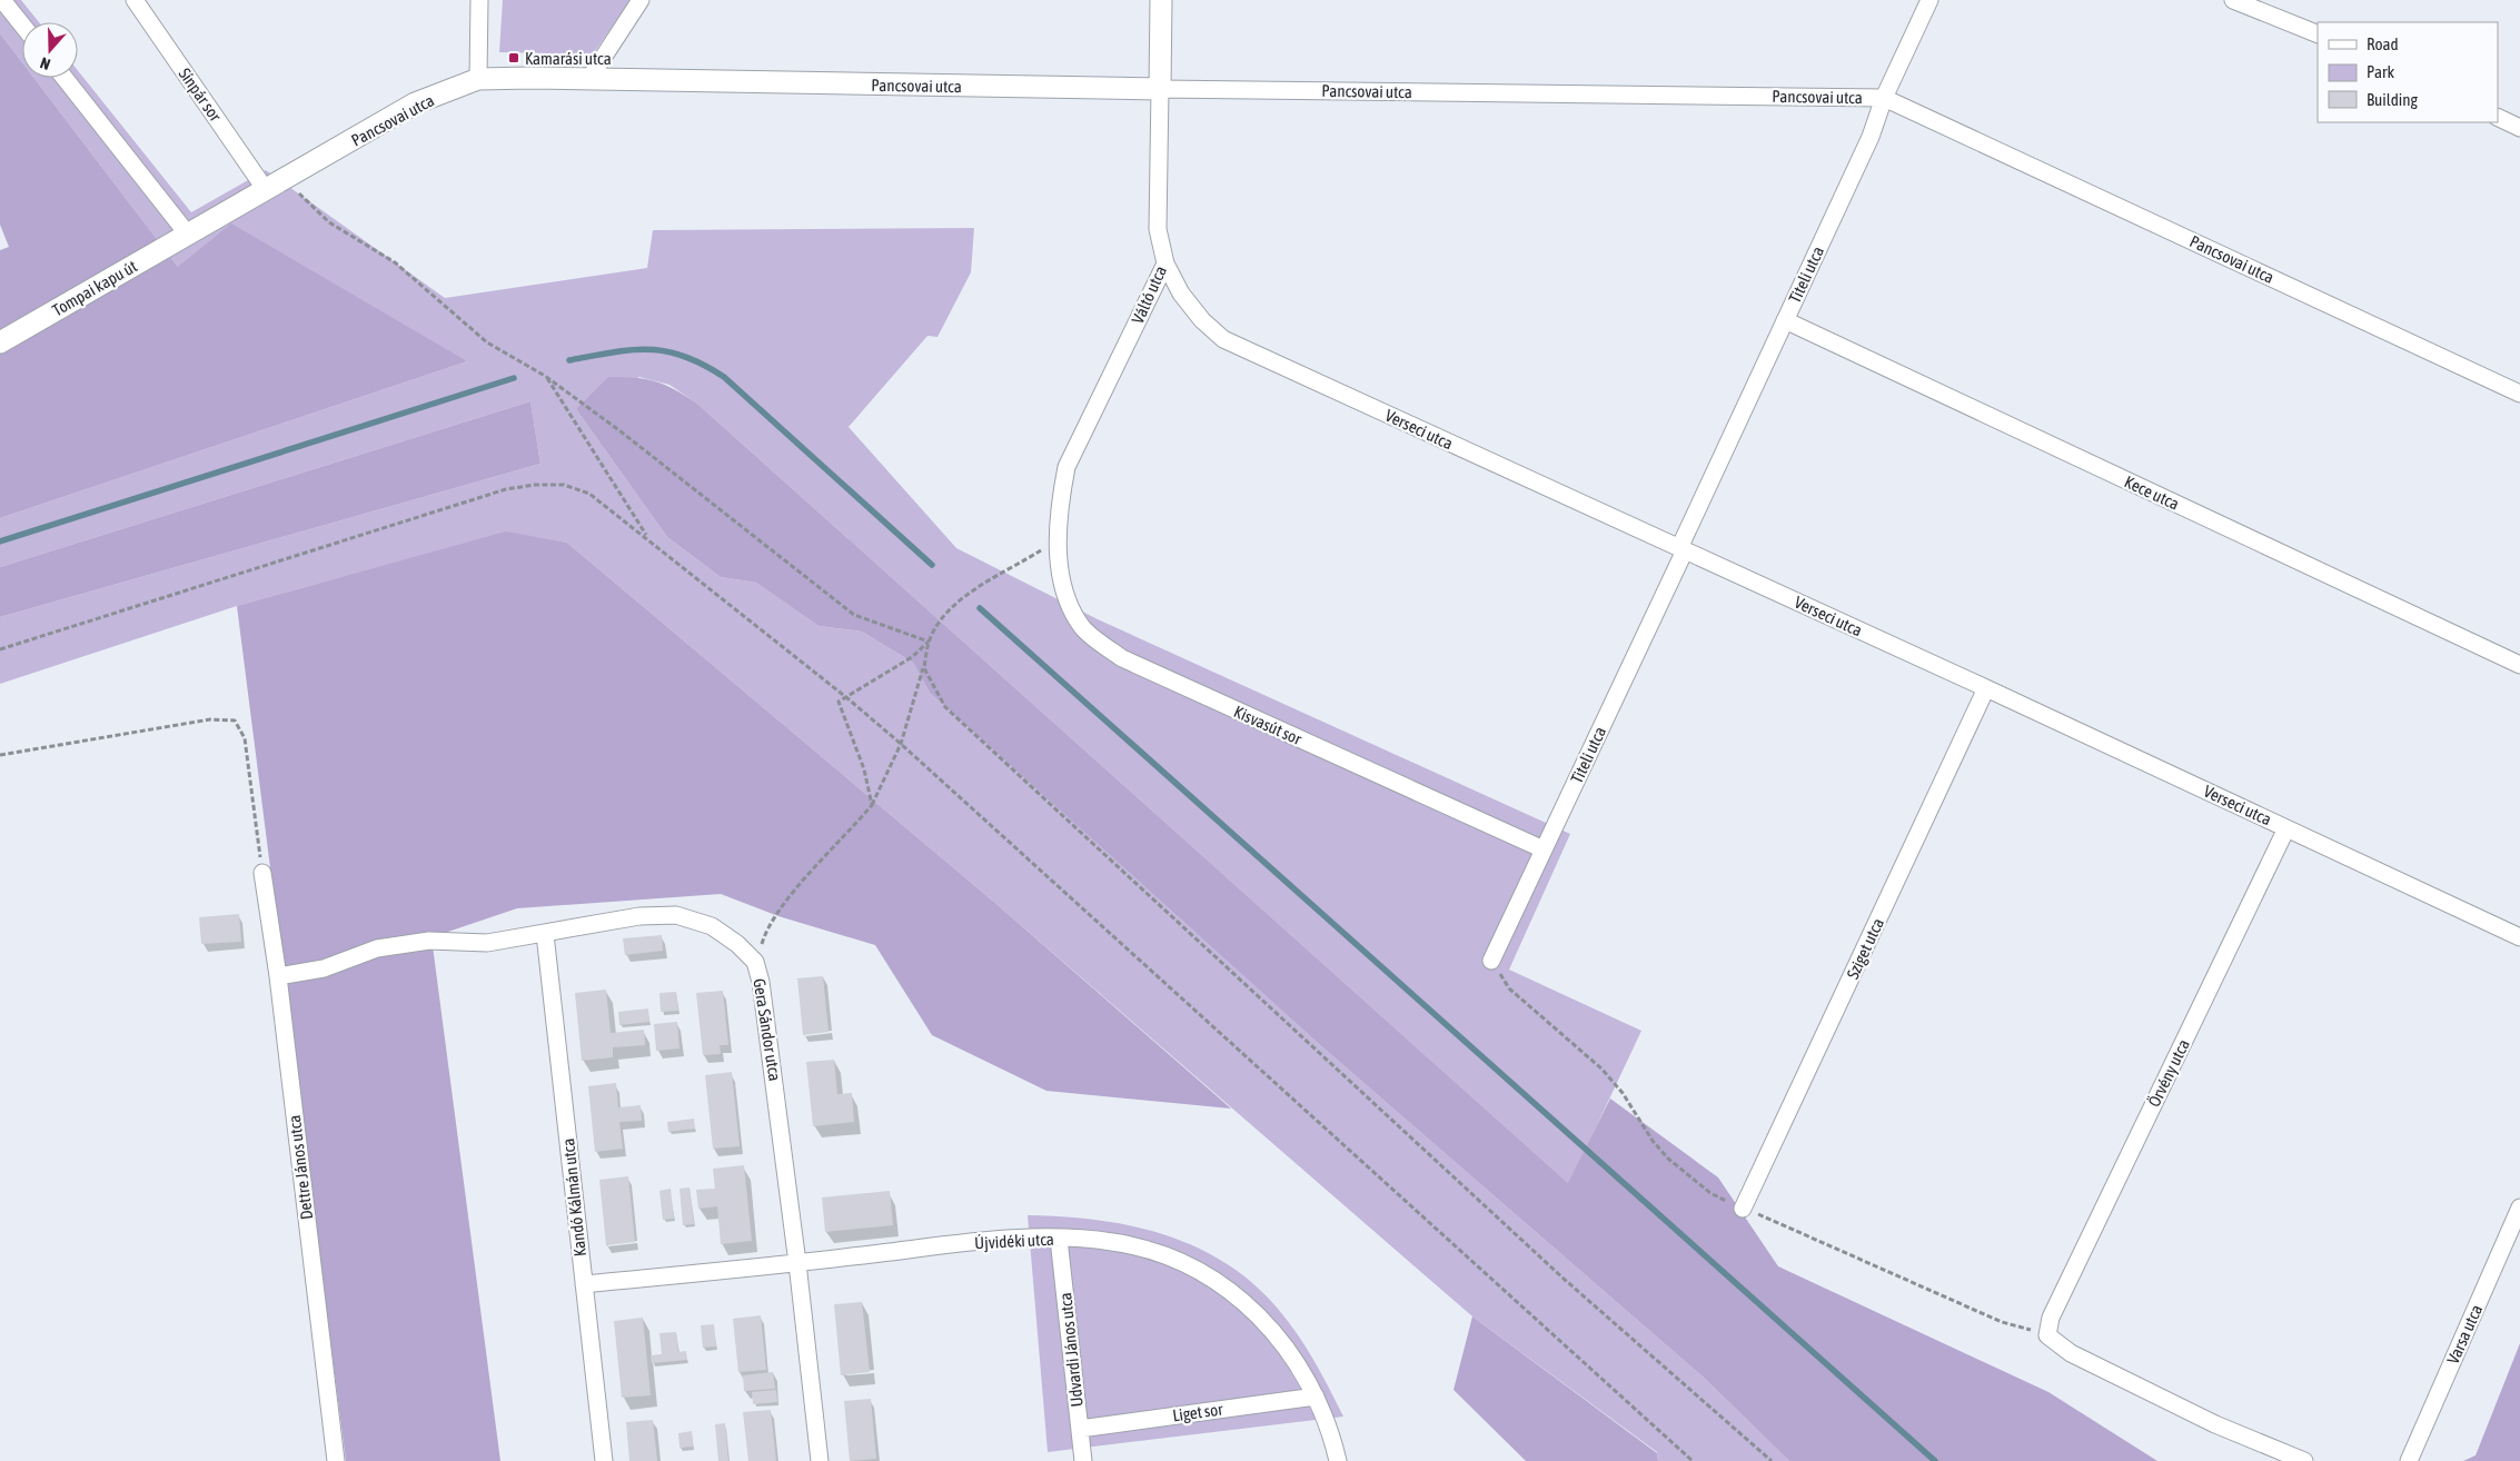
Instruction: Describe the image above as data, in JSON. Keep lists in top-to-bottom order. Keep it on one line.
{"streets":{"street":["Pancsovai utca","Sínpár sor","Titeli utca","Tompai kapu út","Váltó utca","Verseci utca","Kece utca","Kisvasút sor","Sziget utca","Gera Sándor utca","Örvény utca","Dettre János utca","Kandó Kálmán utca","Újvidéki utca","Varsa utca","Udvardi János utca","Liget sor"]},"crossings":[["Pancsovai utca","Sínpár sor"],["Pancsovai utca","Titeli utca"],["Pancsovai utca","Tompai kapu út"],["Pancsovai utca","Váltó utca"],["Titeli utca","Verseci utca"],["Titeli utca","Kece utca"],["Titeli utca","Kisvasút sor"],["Váltó utca","Verseci utca"],["Váltó utca","Kisvasút sor"],["Verseci utca","Sziget utca"],["Verseci utca","Örvény utca"],["Gera Sándor utca","Dettre János utca"],["Gera Sándor utca","Kandó Kálmán utca"],["Gera Sándor utca","Újvidéki utca"],["Kandó Kálmán utca","Újvidéki utca"],["Újvidéki utca","Udvardi János utca"],["Újvidéki utca","Liget sor"],["Udvardi János utca","Liget sor"]],"places":{"transit":["Kamarási utca"]},"legend":["Road","Park","Building"],"north":"bottom"}
